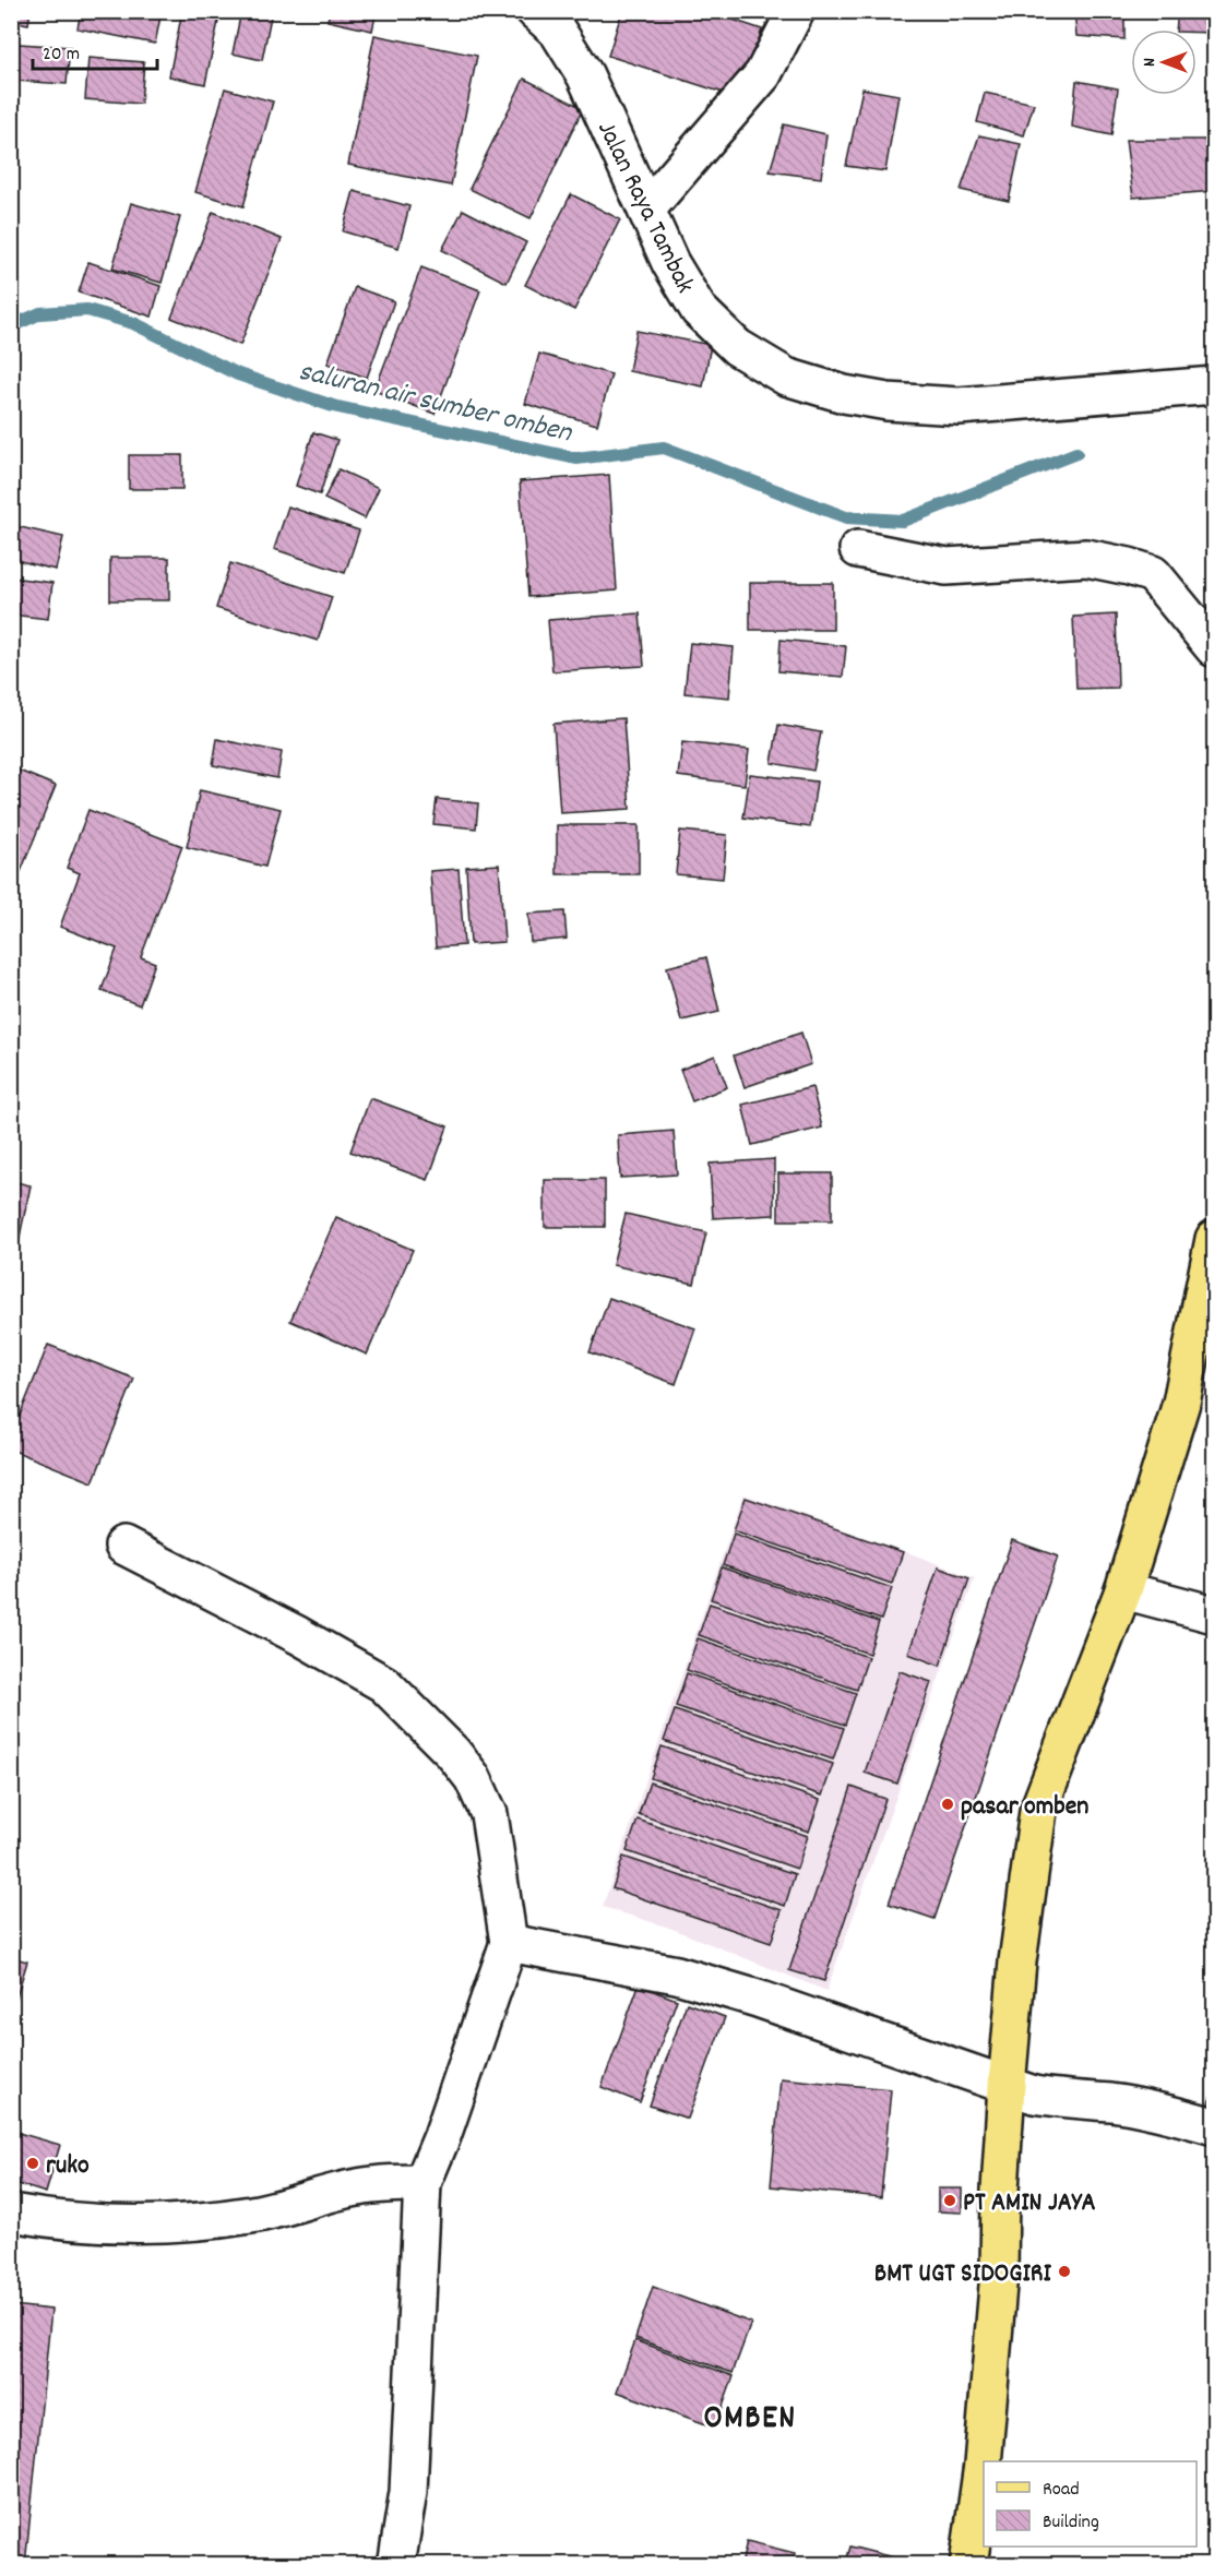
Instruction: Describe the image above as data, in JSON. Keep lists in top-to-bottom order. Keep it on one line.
{"streets":{"street":["Jalan Raya Tambak"]},"districts":["OMBEN"],"water":["saluran air sumber omben"],"places":["pasar omben","ruko","PT AMIN JAYA","BMT UGT SIDOGIRI"],"legend":["Road","Building"],"scale_bar":"20 m","north":"left"}
